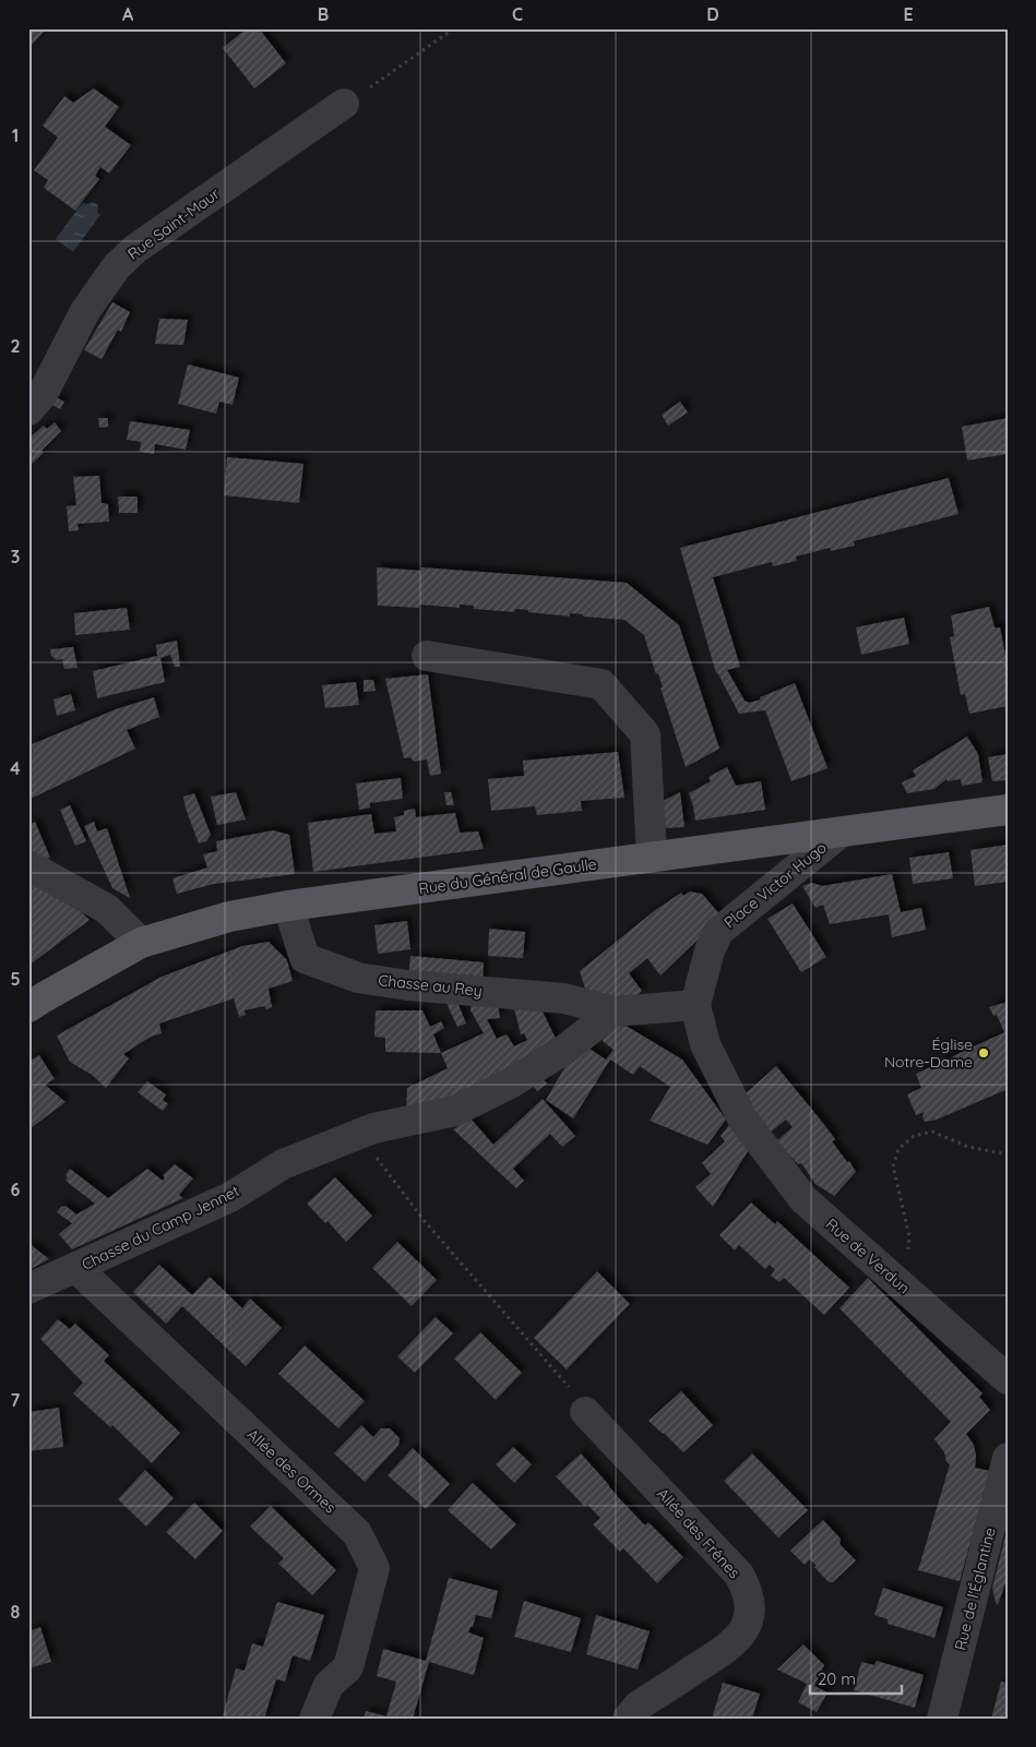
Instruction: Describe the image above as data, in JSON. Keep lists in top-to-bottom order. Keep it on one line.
{"streets":{"main road":["Rue du Général de Gaulle"],"street":["Rue Saint-Maur","Place Victor Hugo","Chasse au Rey","Chasse du Camp Jennet","Rue de Verdun","Allée des Ormes","Allée des Frênes","Rue de l'Églantine"]},"crossings":[["Rue du Général de Gaulle","Place Victor Hugo"],["Rue du Général de Gaulle","Chasse au Rey"],["Place Victor Hugo","Rue de Verdun"],["Chasse au Rey","Chasse du Camp Jennet"],["Chasse du Camp Jennet","Allée des Ormes"]],"places":["Église Notre-Dame"],"scale_bar":"20 m","grid":{"columns":["A","B","C","D","E"],"rows":["1","2","3","4","5","6","7","8"]}}
